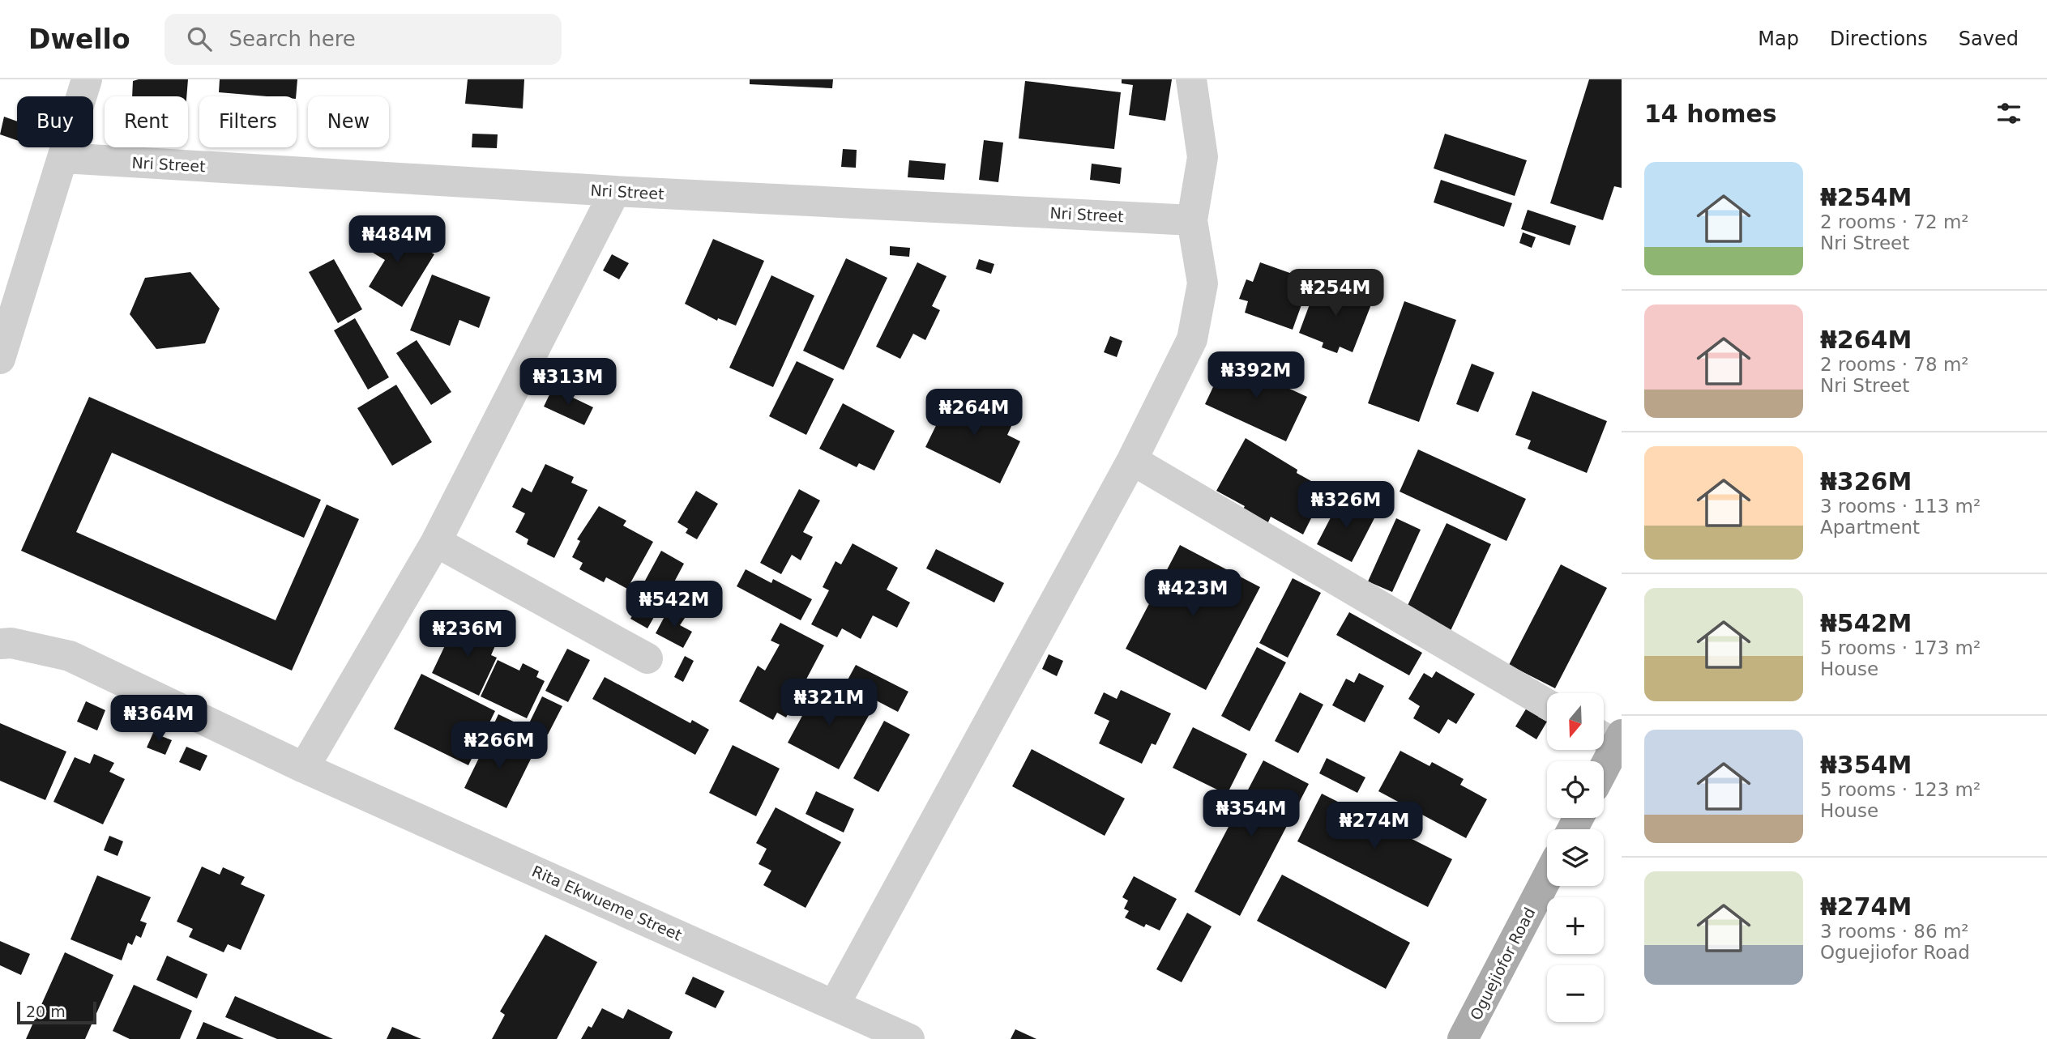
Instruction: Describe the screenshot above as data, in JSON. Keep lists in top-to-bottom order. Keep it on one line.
{"streets":{"main road":["Oguejiofor Road"],"street":["Nri Street","Rita Ekwueme Street"]},"scale_bar":"20 m","north":"bottom","page":{"header":"Dwello","search":"Search here","nav":["Map","Directions","Saved"],"heading":"14 homes","chip":["Buy","Rent","Filters","New"],"list":[{"name":"₦254M","note":"2 rooms · 72 m² · Nri Street"},{"name":"₦264M","note":"2 rooms · 78 m² · Nri Street"},{"name":"₦326M","note":"3 rooms · 113 m² · Apartment"},{"name":"₦542M","note":"5 rooms · 173 m² · House"},{"name":"₦354M","note":"5 rooms · 123 m² · House"},{"name":"₦274M","note":"3 rooms · 86 m² · Oguejiofor Road"}],"price":["₦484M","₦254M","₦392M","₦313M","₦264M","₦326M","₦423M","₦542M","₦236M","₦321M","₦364M","₦266M","₦354M","₦274M"],"map_buttons":["+","−"],"scale":"20 m"}}
